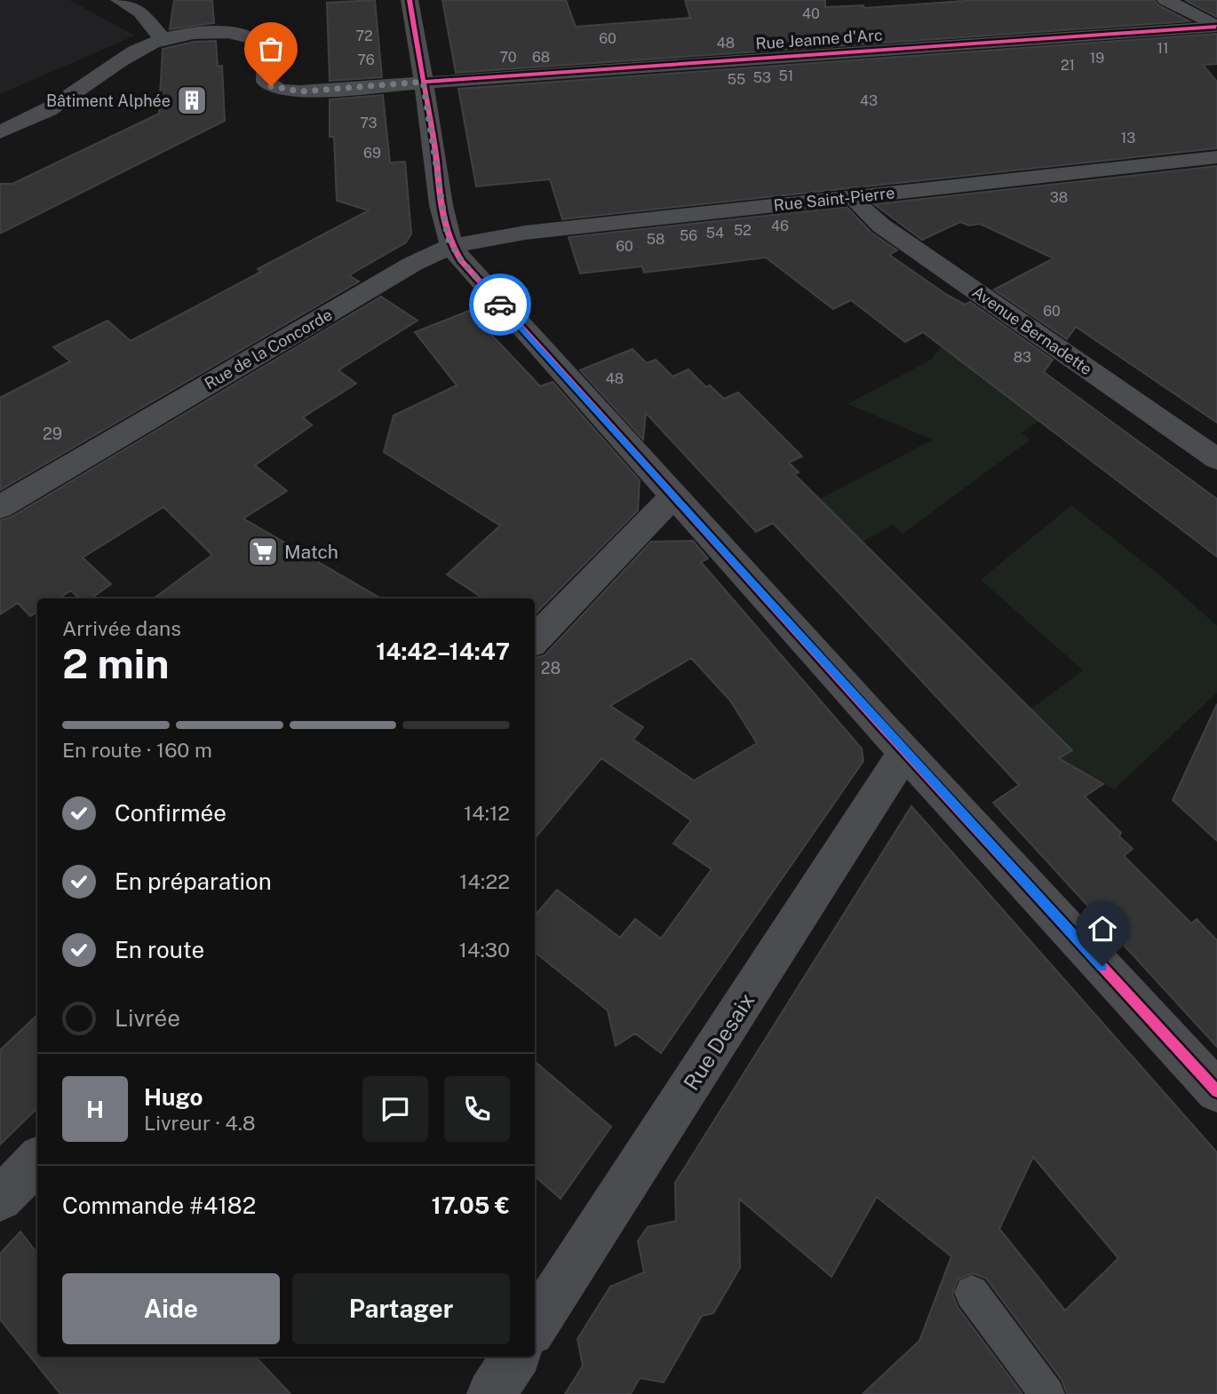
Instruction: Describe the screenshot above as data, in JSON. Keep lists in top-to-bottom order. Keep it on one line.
{"streets":{"street":["Rue Jeanne d'Arc","Rue Saint-Pierre","Avenue Bernadette","Rue de la Concorde","Rue Desaix"]},"crossings":[["Rue Saint-Pierre","Avenue Bernadette"],["Rue Saint-Pierre","Rue de la Concorde"]],"places":{"building":["Bâtiment Alphée"],"supermarket":["Match"]},"house_numbers":["40","72","60","48","11","70","68","19","76","21","51","53","55","43","73","13","69","38","46","52","54","56","58","60","60","83","48","29","28"],"page":{"heading":["2 min","Arrivée dans","14:42–14:47"],"panel":["Hugo","Livreur · 4.8","Commande #4182","17.05 €"],"bar":"En route · 160 m","list":[["Confirmée","14:12"],["En préparation","14:22"],["En route","14:30"],"Livrée"],"round":"H","buttons":["Aide","Partager"]}}
